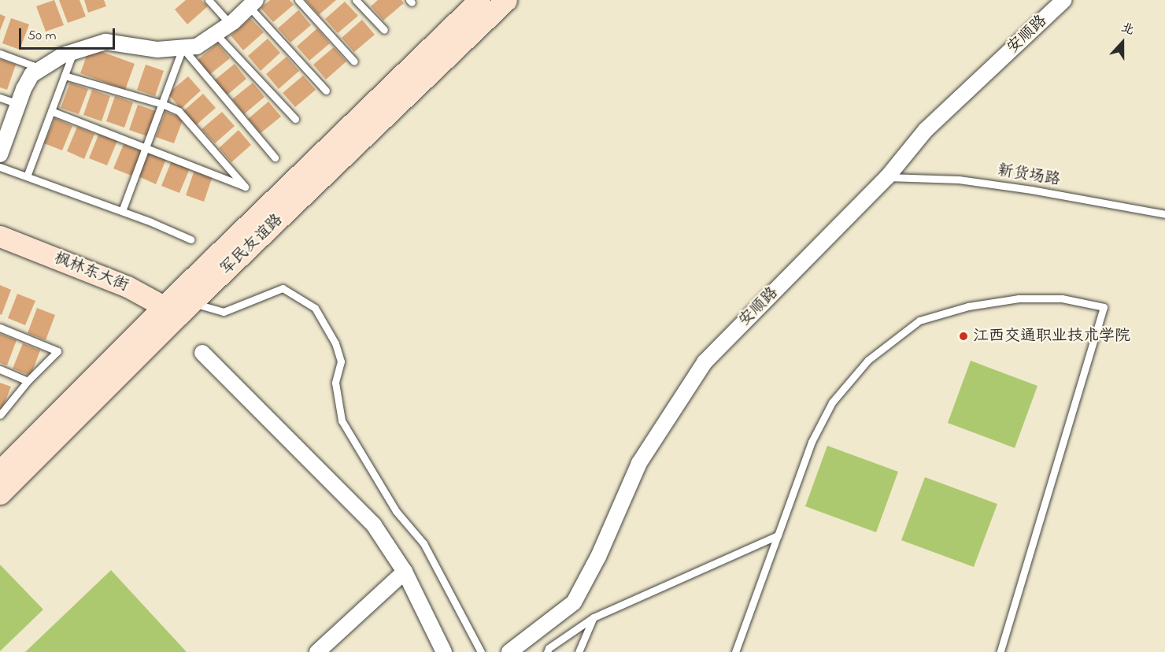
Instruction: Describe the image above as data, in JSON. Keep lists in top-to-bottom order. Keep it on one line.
{"streets":{"street":["安顺路","军民友谊路","枫林东大街"],"lane":["新货场路"]},"crossings":[["安顺路","新货场路"],["军民友谊路","枫林东大街"]],"places":["江西交通职业技术学院"],"scale_bar":"50 m","north":"top"}
